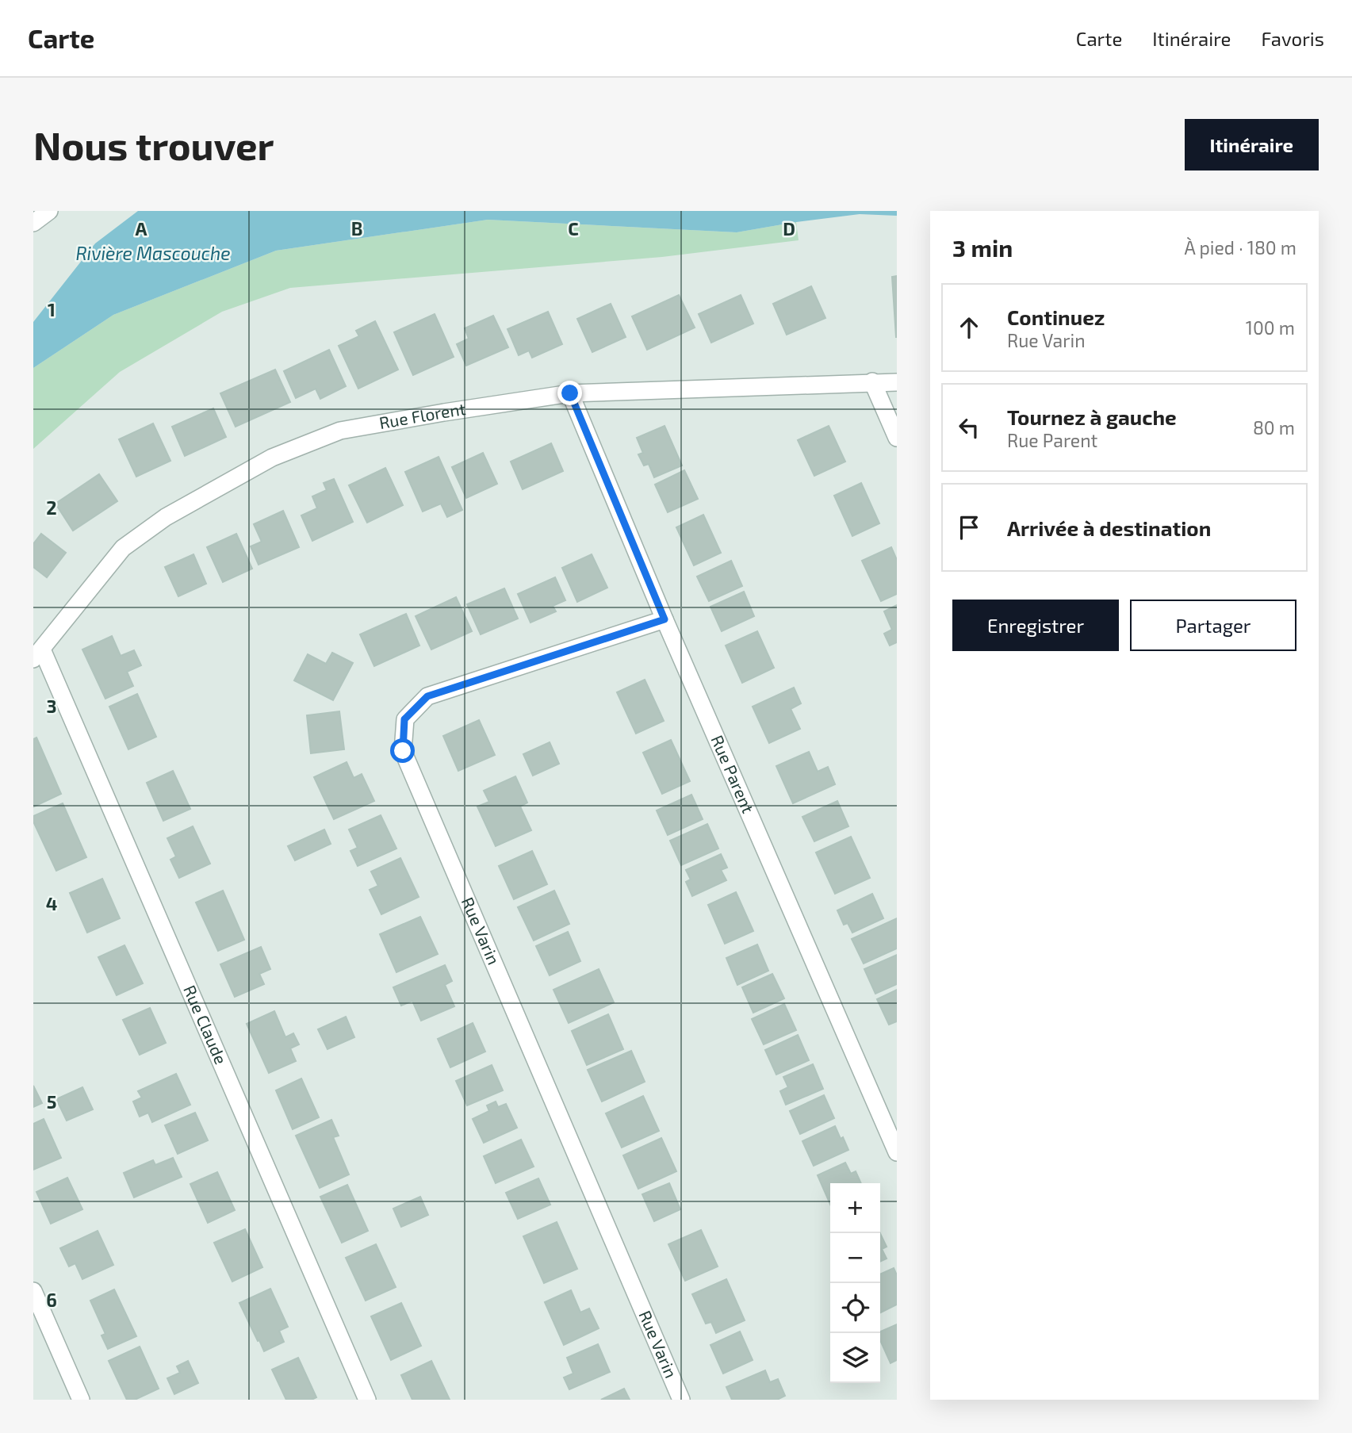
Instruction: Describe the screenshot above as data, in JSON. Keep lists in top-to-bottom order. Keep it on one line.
{"streets":{"street":["Rue Florent","Rue Parent","Rue Varin","Rue Claude"]},"crossings":[["Rue Florent","Rue Parent"],["Rue Florent","Rue Claude"],["Rue Parent","Rue Varin"]],"water":["Rivière Mascouche"],"page":{"header":"Carte","nav":["Carte","Itinéraire","Favoris"],"buttons":["Itinéraire",["Enregistrer","Partager"]],"title":"Nous trouver","heading":["3 min","À pied · 180 m"],"list":[["Continuez","Rue Varin","100 m"],["Tournez à gauche","Rue Parent","80 m"],"Arrivée à destination"],"map_buttons":["+","−"]},"grid":{"columns":["A","B","C","D"],"rows":["1","2","3","4","5","6"]}}
